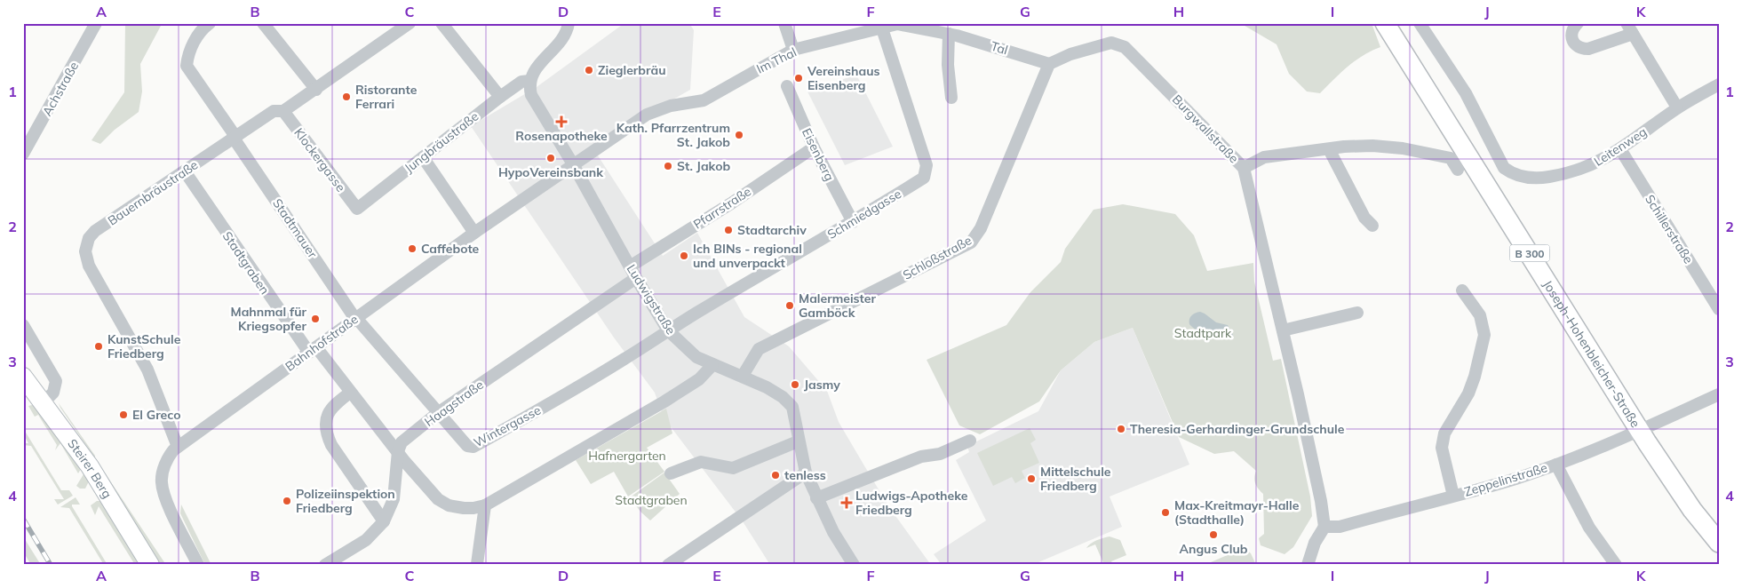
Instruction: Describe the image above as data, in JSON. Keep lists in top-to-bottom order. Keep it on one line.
{"streets":{"main road":["B 300","Joseph-Hohenbleicher-Straße"],"street":["Tal","Im Thal","Achstraße","Burgwallstraße","Jungbräustraße","Leitenweg","Eisenberg","Klockergasse","Bauernbräustraße","Pfarrstraße","Schmiedgasse","Stadtmauer","Schillerstraße","Schloßstraße","Stadtgraben","Ludwigstraße","Bahnhofstraße","Haagstraße","Wintergasse","Steirer Berg","Zeppelinstraße"]},"crossings":[["Tal","Im Thal"],["Tal","Burgwallstraße"],["Tal","Schmiedgasse"],["Tal","Schloßstraße"],["Im Thal","Schmiedgasse"],["Im Thal","Bahnhofstraße"],["Burgwallstraße","Schloßstraße"],["Burgwallstraße","Zeppelinstraße"],["Jungbräustraße","Klockergasse"],["Jungbräustraße","Ludwigstraße"],["Leitenweg","Schillerstraße"],["Eisenberg","Pfarrstraße"],["Eisenberg","Schmiedgasse"],["Klockergasse","Bauernbräustraße"],["Bauernbräustraße","Stadtmauer"],["Bauernbräustraße","Stadtgraben"],["Bauernbräustraße","Bahnhofstraße"],["Pfarrstraße","Ludwigstraße"],["Schmiedgasse","Ludwigstraße"],["Schmiedgasse","Wintergasse"],["Stadtmauer","Bahnhofstraße"],["Stadtmauer","Wintergasse"],["Schloßstraße","Ludwigstraße"],["Stadtgraben","Ludwigstraße"],["Stadtgraben","Bahnhofstraße"],["Stadtgraben","Haagstraße"],["Ludwigstraße","Bahnhofstraße"],["Ludwigstraße","Haagstraße"],["Ludwigstraße","Wintergasse"],["Bahnhofstraße","Wintergasse"],["Joseph-Hohenbleicher-Straße","Zeppelinstraße"],["Haagstraße","Wintergasse"]],"parks":["Stadtpark","Hafnergarten","Stadtgraben"],"places":{"other":["Zieglerbräu","Vereinshaus Eisenberg","Ristorante Ferrari","Kath. Pfarrzentrum St. Jakob","HypoVereinsbank","St. Jakob","Stadtarchiv","Caffebote","Ich BINs - regional und unverpackt","Malermeister Gamböck","Mahnmal für Kriegsopfer","KunstSchule Friedberg","Jasmy","El Greco","Theresia-Gerhardinger-Grundschule","tenless","Mittelschule Friedberg","Polizeiinspektion Friedberg","Max-Kreitmayr-Halle (Stadthalle)","Angus Club"],"health":["Rosenapotheke","Ludwigs-Apotheke Friedberg"]},"grid":{"columns":["A","B","C","D","E","F","G","H","I","J","K"],"rows":["1","2","3","4"]}}
